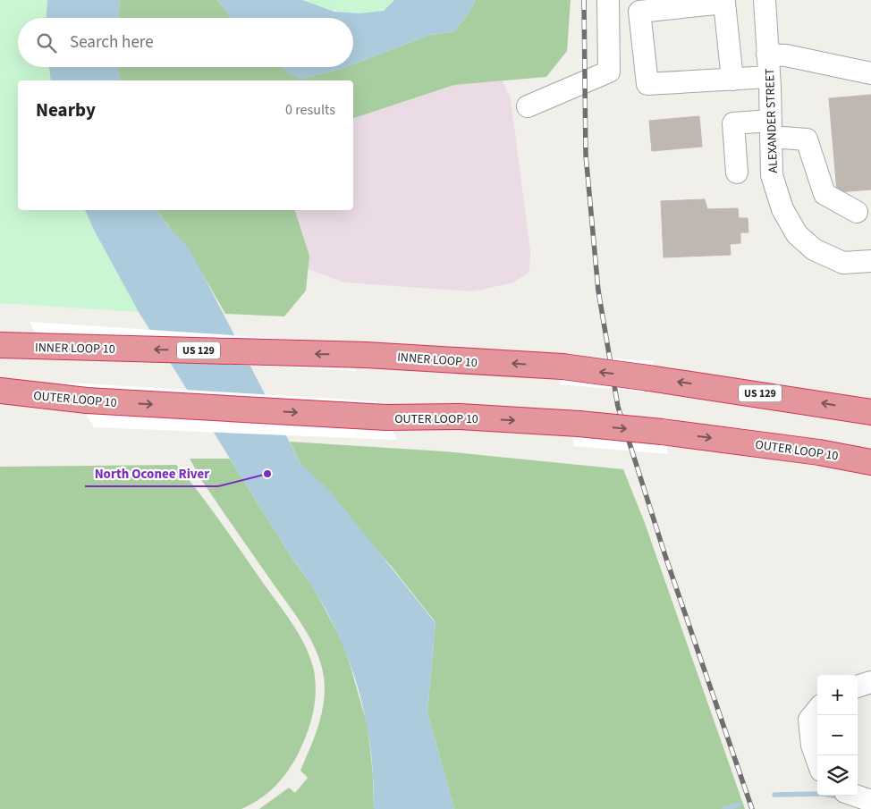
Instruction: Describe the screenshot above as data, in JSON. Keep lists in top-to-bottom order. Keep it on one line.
{"streets":{"highway":["INNER LOOP 10","US 129","OUTER LOOP 10"],"street":["ALEXANDER STREET"]},"one_way":["INNER LOOP 10","OUTER LOOP 10"],"places":["North Oconee River"],"page":{"search":"Search here","heading":["Nearby","0 results"],"map_buttons":["+","−"]}}
